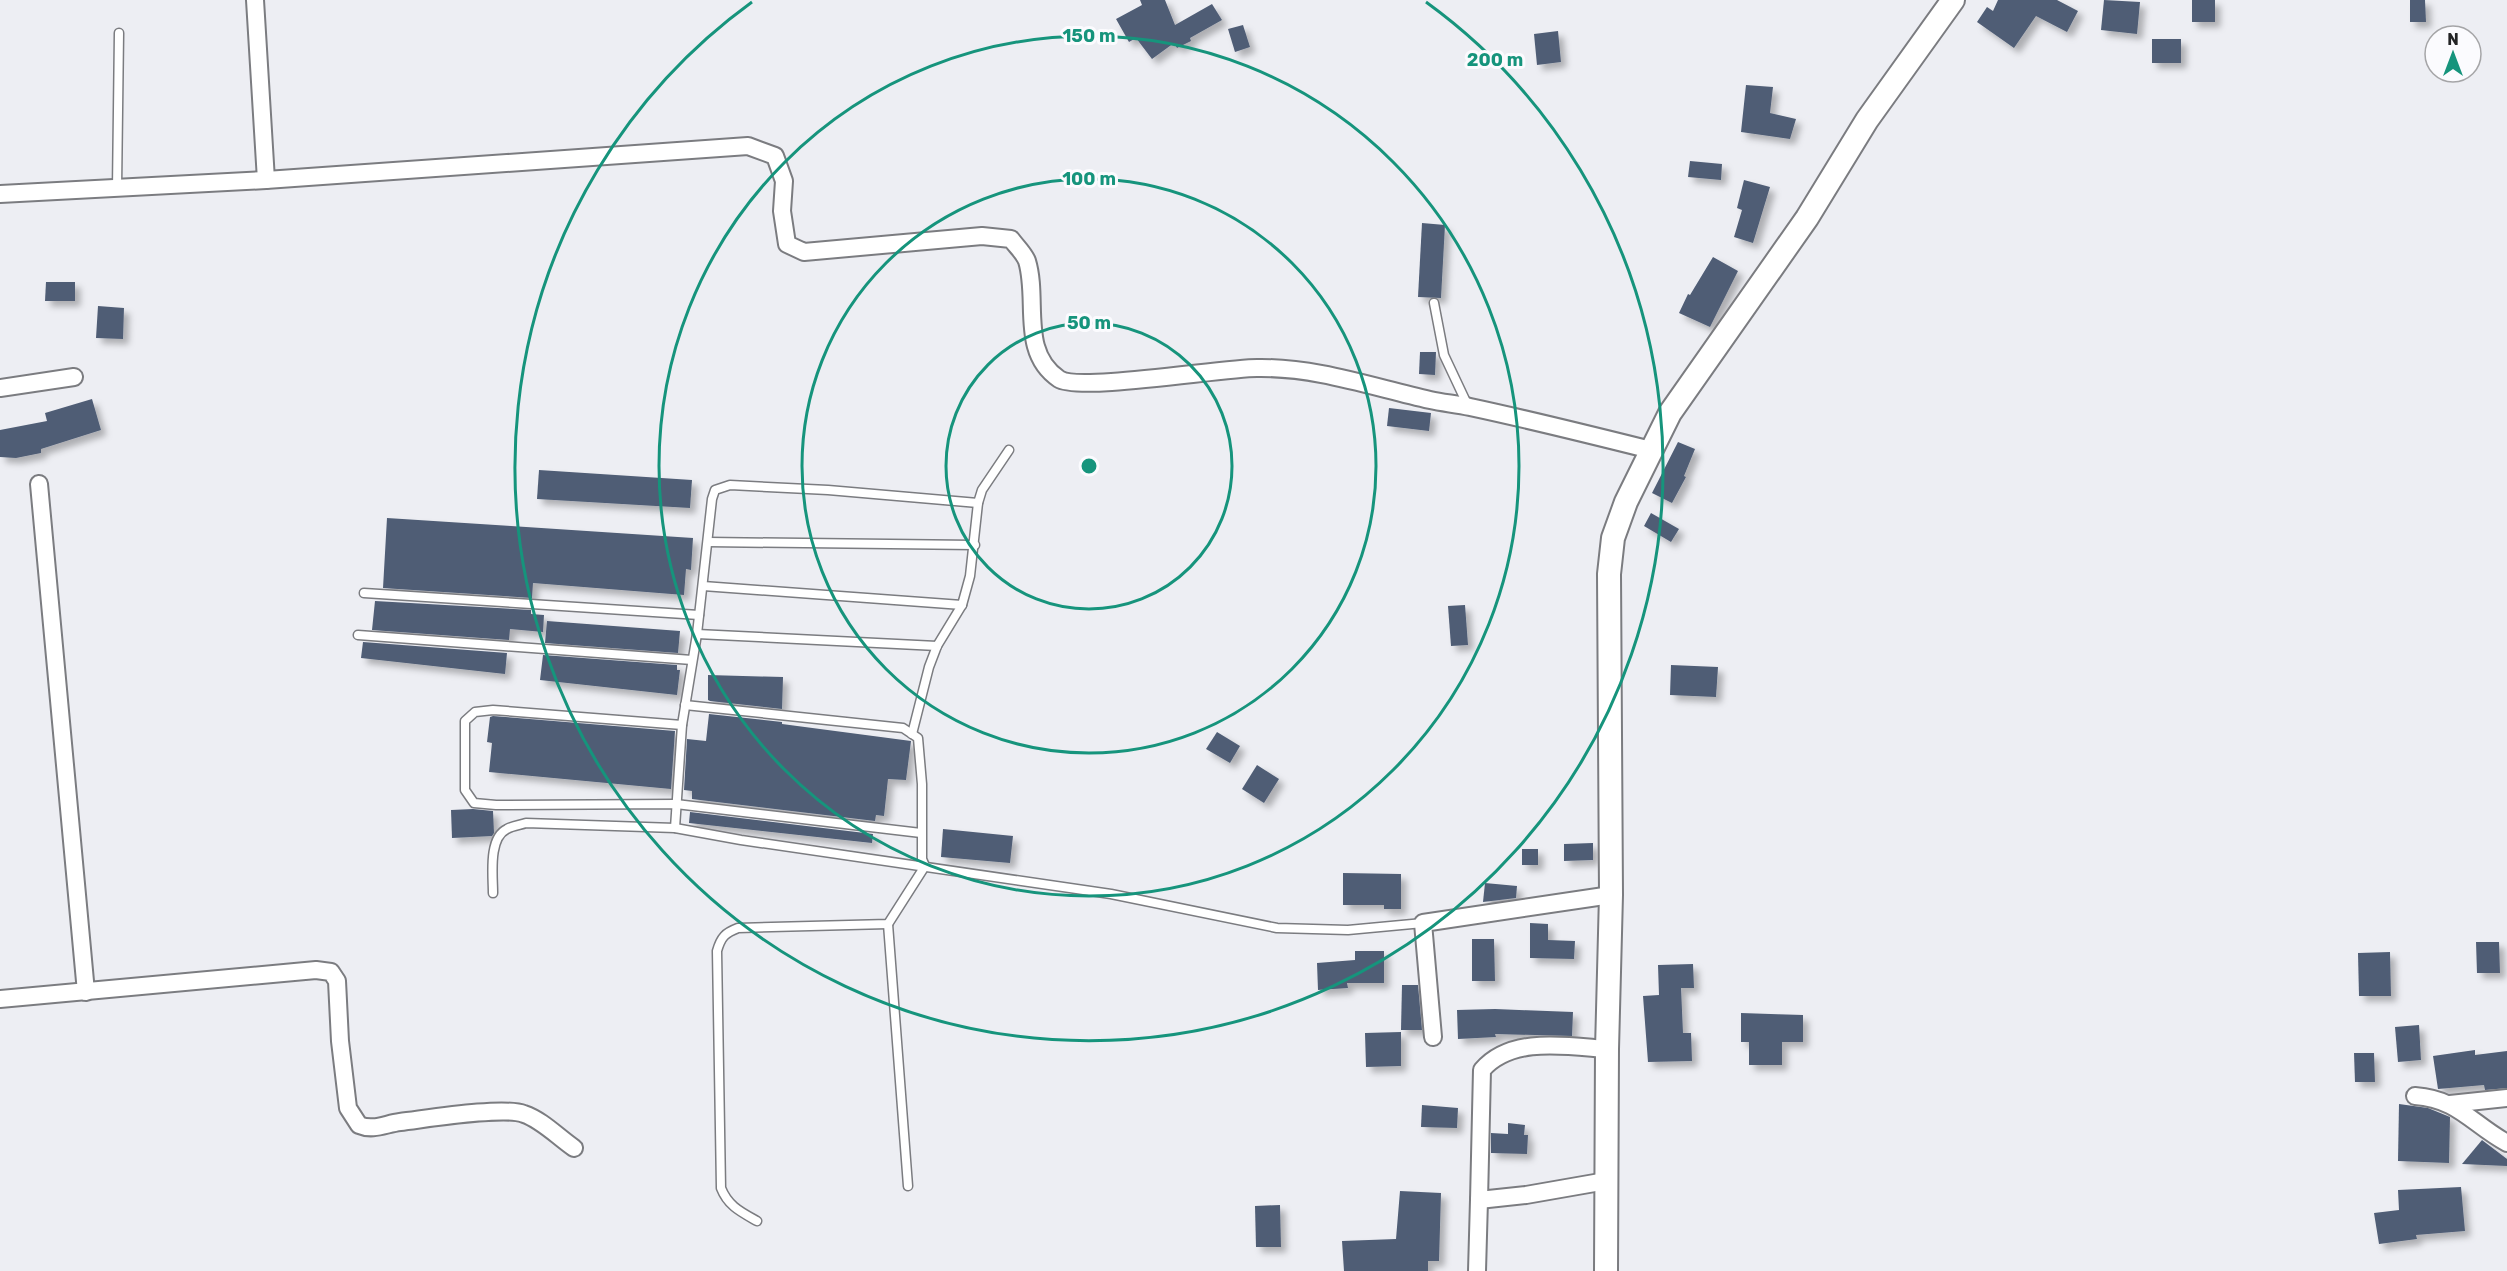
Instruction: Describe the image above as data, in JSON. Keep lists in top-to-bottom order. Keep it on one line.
{"north":"top","rings":["150 m","200 m","100 m","50 m"]}
